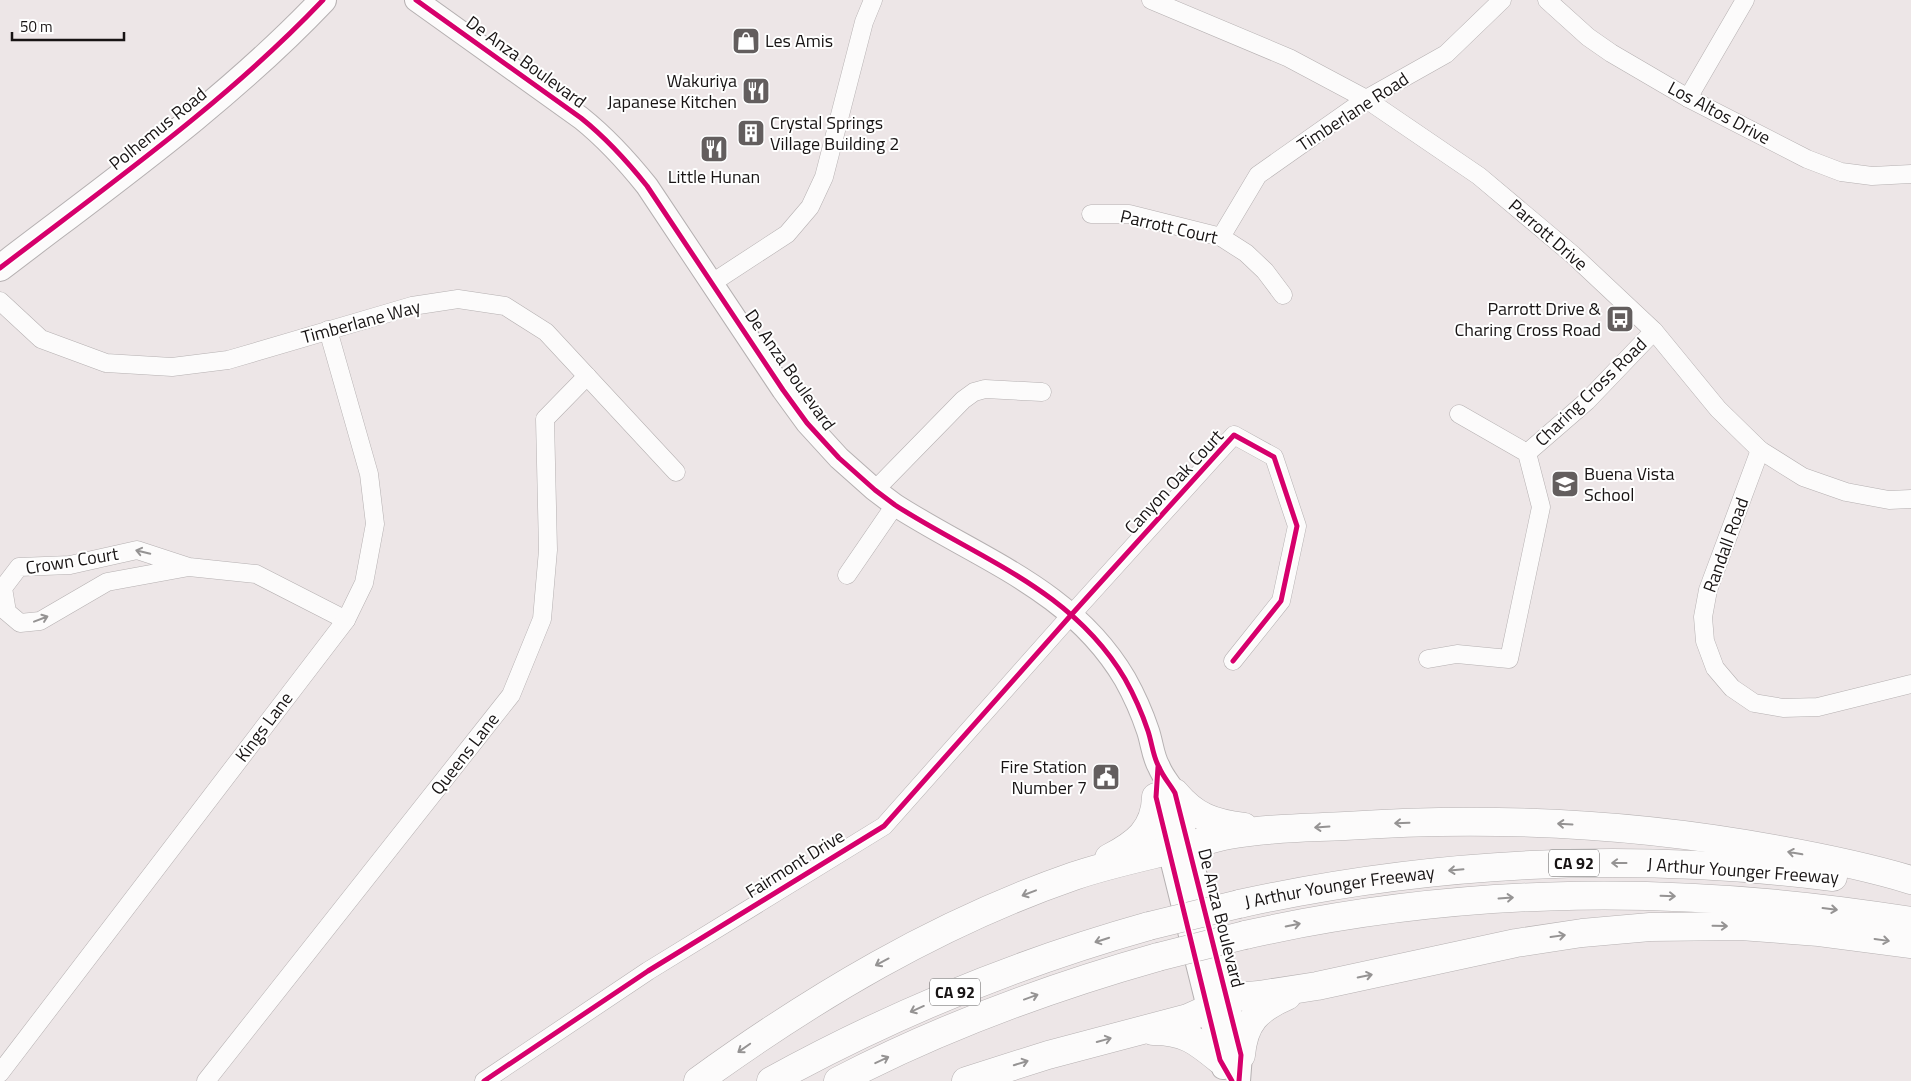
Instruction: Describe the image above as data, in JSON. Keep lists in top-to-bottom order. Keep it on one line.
{"streets":{"highway":["CA 92","J Arthur Younger Freeway"],"main road":["Polhemus Road"],"street":["De Anza Boulevard","Timberlane Road","Los Altos Drive","Parrott Court","Parrott Drive","Timberlane Way","Charing Cross Road","Canyon Oak Court","Randall Road","Crown Court","Kings Lane","Queens Lane","Fairmont Drive"]},"crossings":[["De Anza Boulevard","Canyon Oak Court"],["De Anza Boulevard","Fairmont Drive"],["Timberlane Road","Parrott Court"],["Timberlane Road","Parrott Drive"],["Parrott Drive","Charing Cross Road"],["Parrott Drive","Randall Road"],["Timberlane Way","Kings Lane"],["Timberlane Way","Queens Lane"],["Canyon Oak Court","Fairmont Drive"],["Crown Court","Kings Lane"]],"places":{"shop":["Les Amis"],"restaurant":["Wakuriya Japanese Kitchen","Little Hunan"],"building":["Crystal Springs Village Building 2"],"bus stop":["Parrott Drive & Charing Cross Road"],"school or university":["Buena Vista School"],"public building":["Fire Station Number 7"]},"scale_bar":"50 m"}
